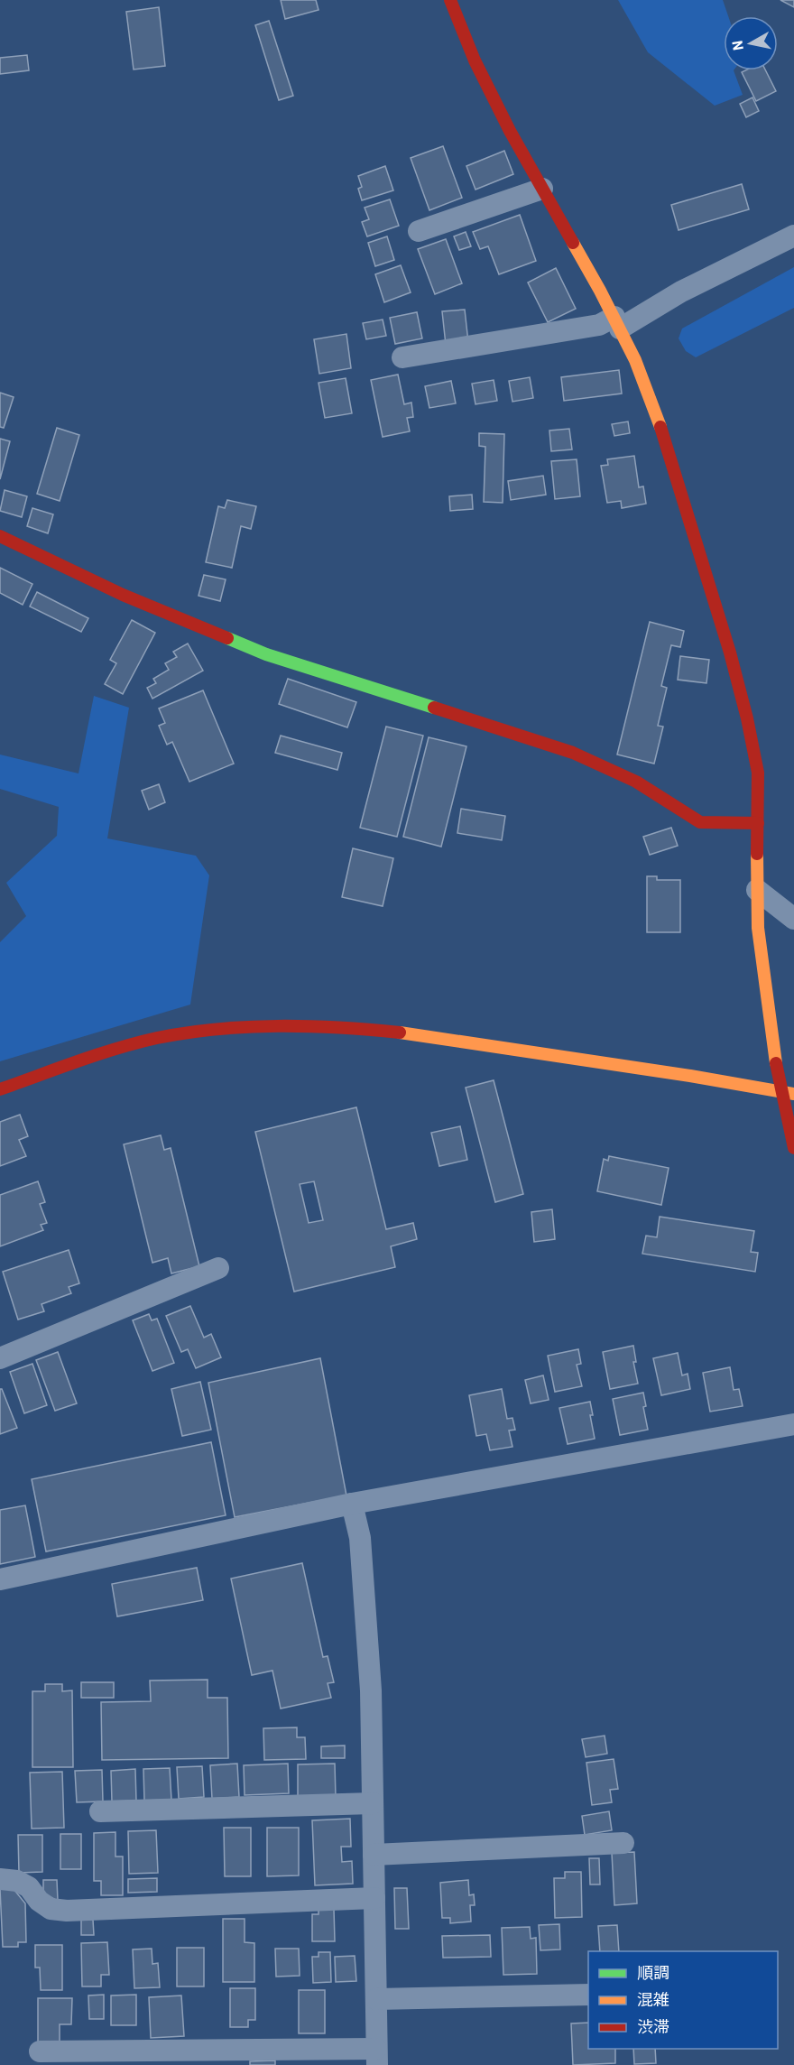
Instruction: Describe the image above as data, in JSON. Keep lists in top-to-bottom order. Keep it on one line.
{"legend":["順調","混雑","渋滞"],"north":"left"}
